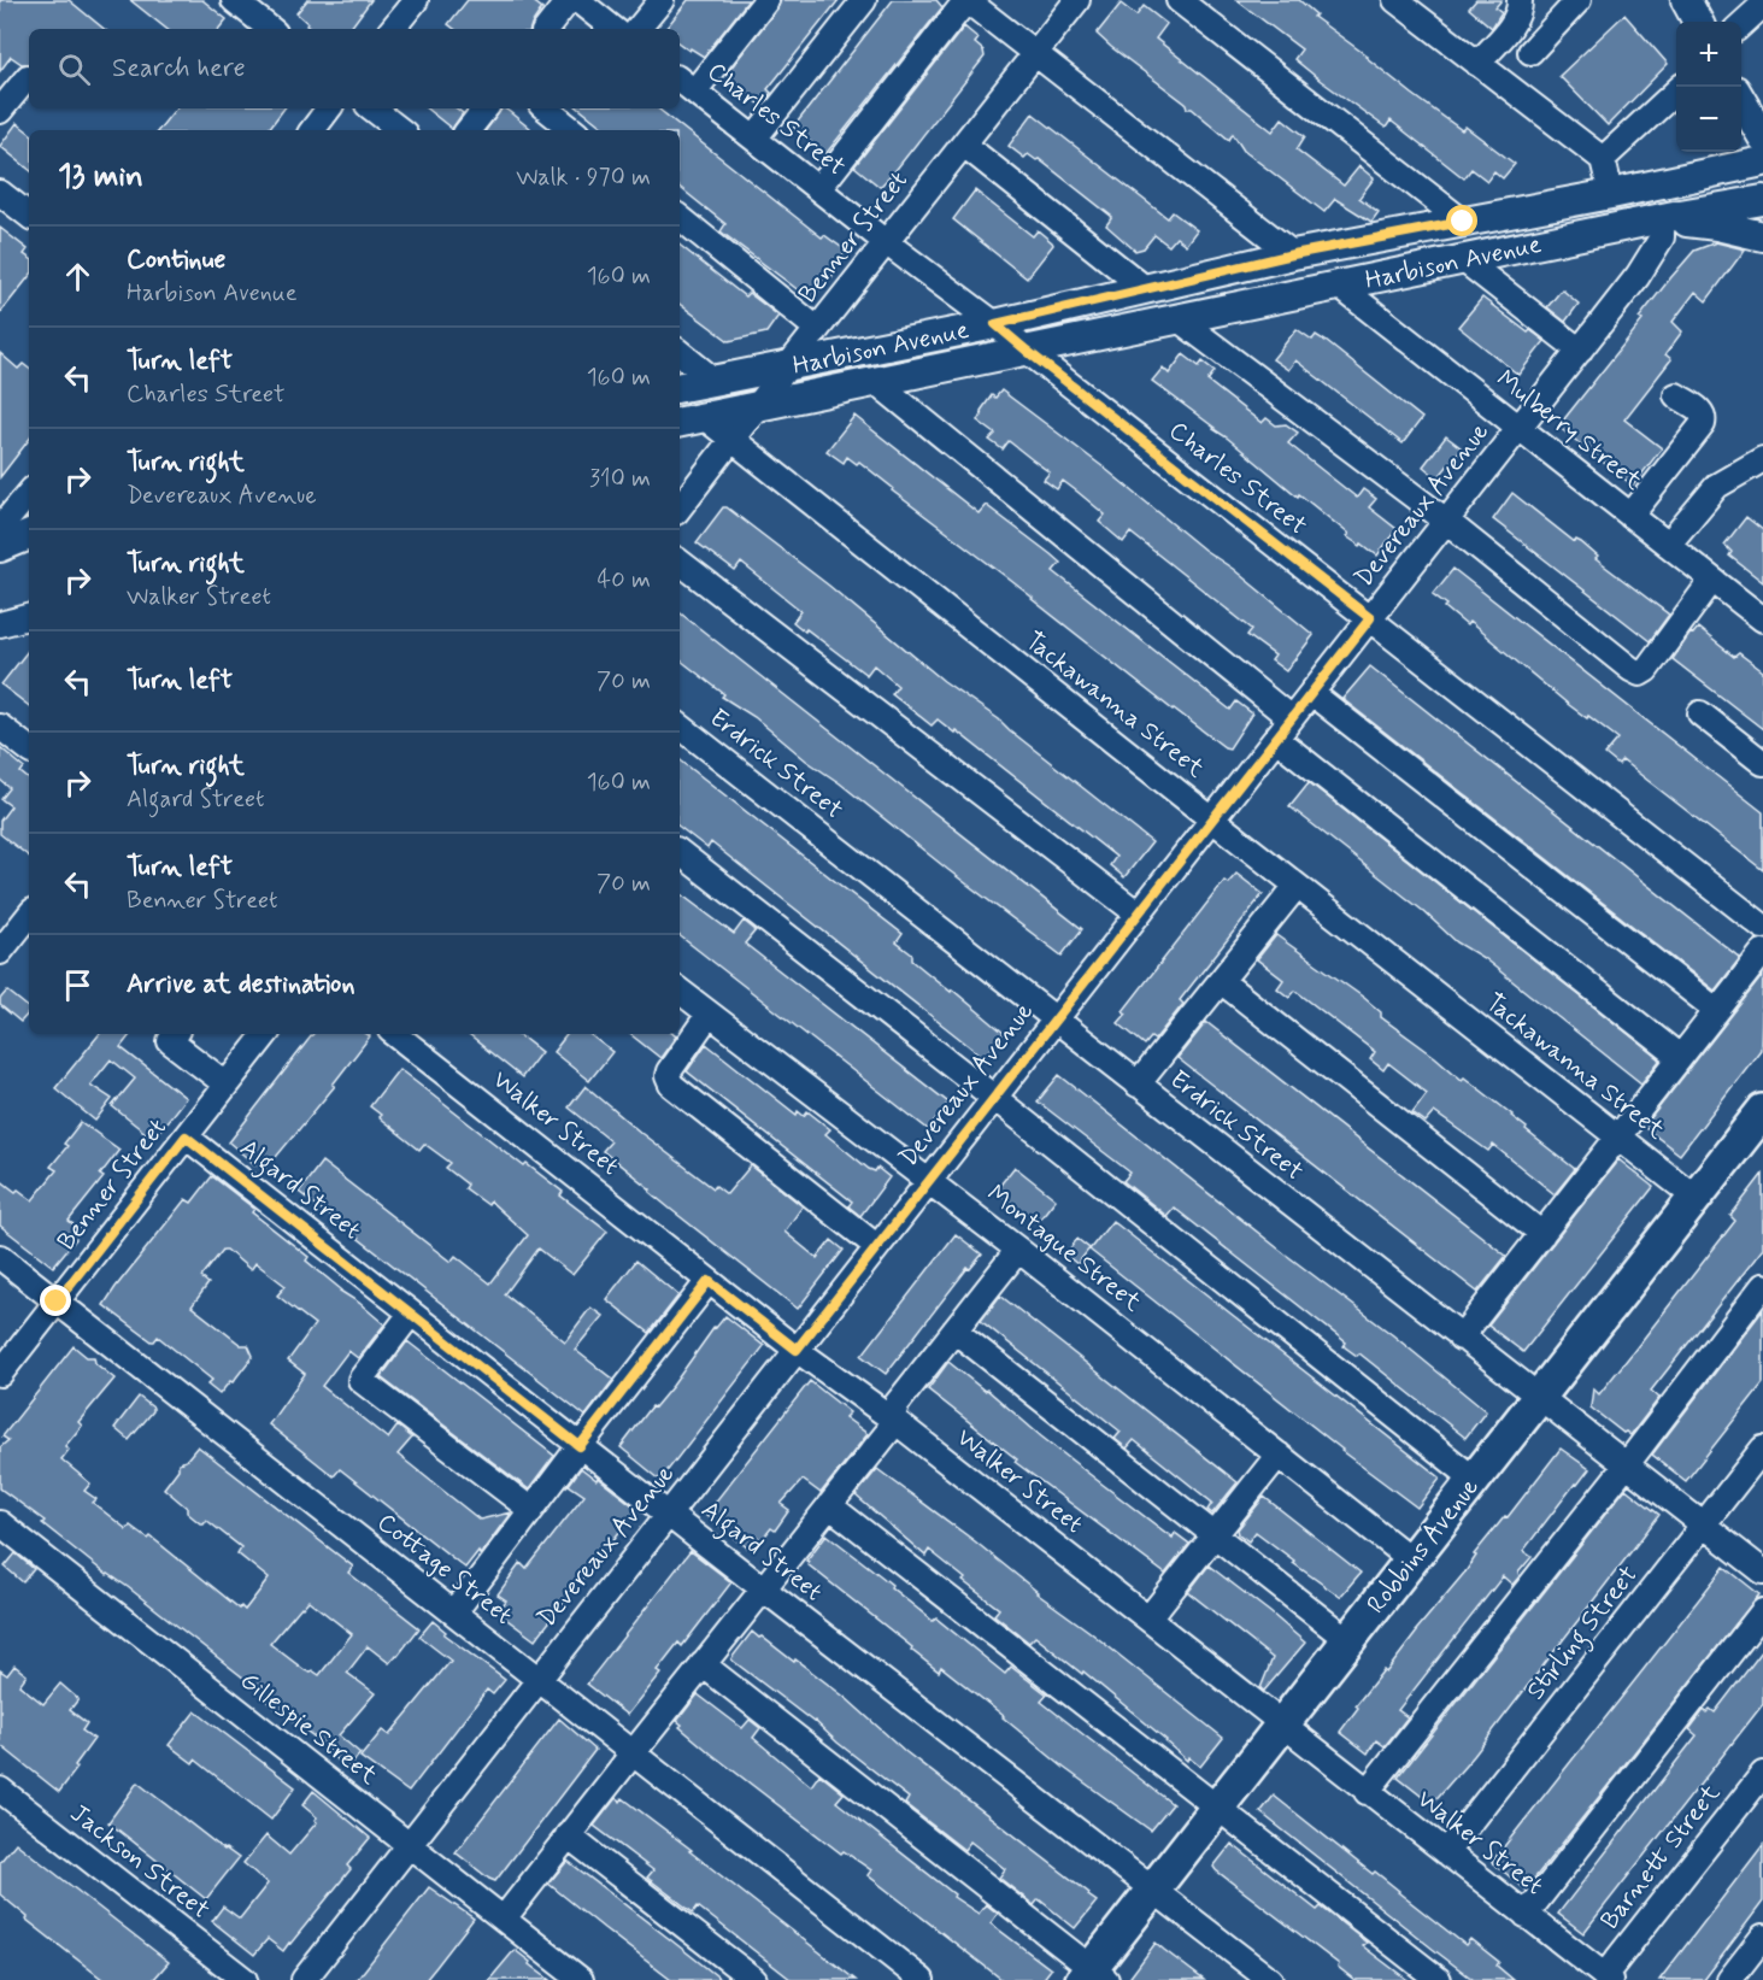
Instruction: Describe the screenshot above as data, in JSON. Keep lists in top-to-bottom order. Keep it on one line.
{"streets":{"highway":["Robbins Avenue"],"main road":["Harbison Avenue"],"street":["Charles Street","Benner Street","Mulberry Street","Devereaux Avenue","Tackawanna Street","Erdrick Street","Walker Street","Algard Street","Montague Street","Cottage Street","Stirling Street","Gillespie Street","Barnett Street","Jackson Street"]},"crossings":[["Charles Street","Benner Street"],["Charles Street","Harbison Avenue"],["Charles Street","Devereaux Avenue"],["Benner Street","Harbison Avenue"],["Benner Street","Tackawanna Street"],["Benner Street","Algard Street"],["Benner Street","Cottage Street"],["Harbison Avenue","Mulberry Street"],["Harbison Avenue","Devereaux Avenue"],["Harbison Avenue","Tackawanna Street"],["Mulberry Street","Devereaux Avenue"],["Devereaux Avenue","Tackawanna Street"],["Devereaux Avenue","Erdrick Street"],["Devereaux Avenue","Walker Street"],["Devereaux Avenue","Algard Street"],["Devereaux Avenue","Montague Street"],["Devereaux Avenue","Cottage Street"],["Devereaux Avenue","Gillespie Street"],["Tackawanna Street","Robbins Avenue"],["Erdrick Street","Robbins Avenue"],["Erdrick Street","Stirling Street"],["Walker Street","Robbins Avenue"],["Walker Street","Stirling Street"],["Walker Street","Barnett Street"],["Algard Street","Robbins Avenue"],["Montague Street","Robbins Avenue"]],"page":{"map_buttons":["+","−"],"search":"Search here","heading":["13 min","Walk · 970 m"],"list":[["Continue","Harbison Avenue","160 m"],["Turn left","Charles Street","160 m"],["Turn right","Devereaux Avenue","310 m"],["Turn right","Walker Street","40 m"],["Turn left","70 m"],["Turn right","Algard Street","160 m"],["Turn left","Benner Street","70 m"],"Arrive at destination"]}}
